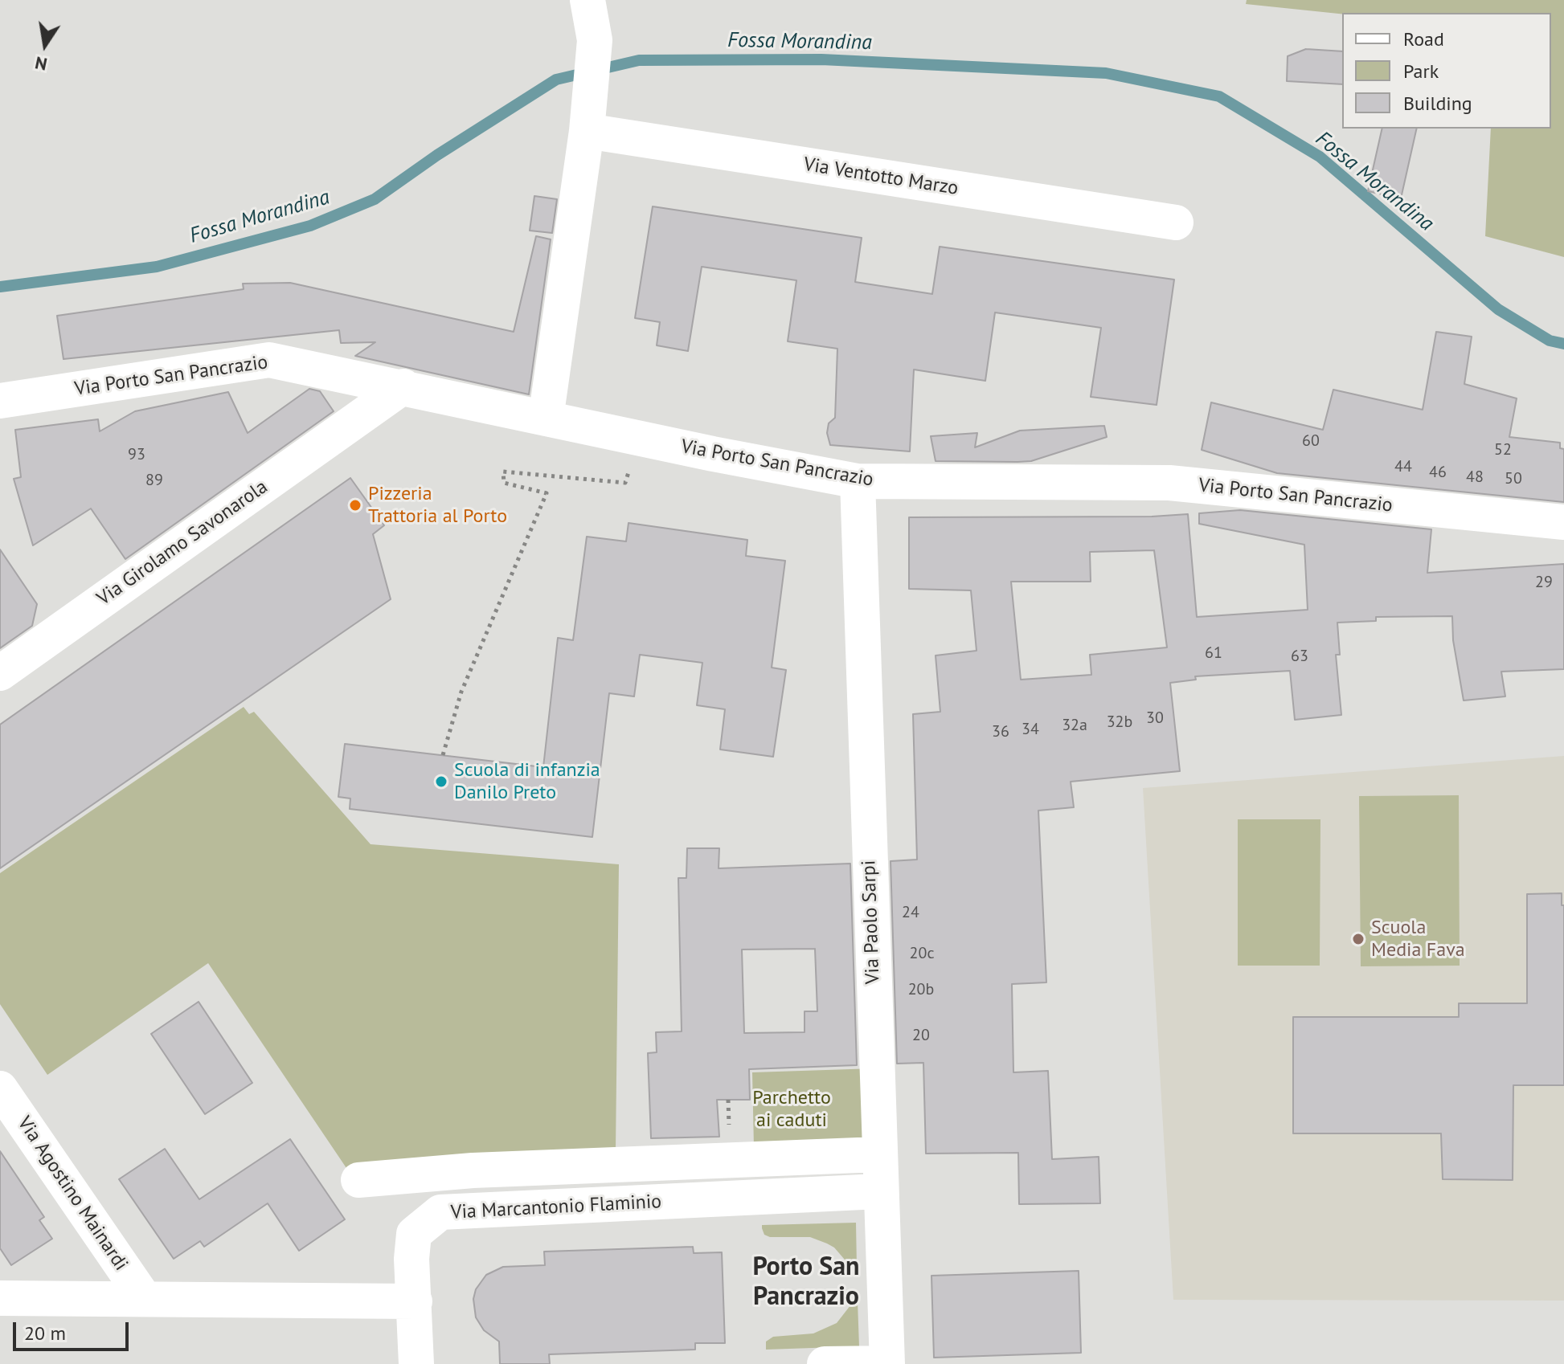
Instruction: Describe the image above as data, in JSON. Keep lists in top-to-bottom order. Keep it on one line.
{"streets":{"street":["Via Ventotto Marzo","Via Porto San Pancrazio","Via Girolamo Savonarola","Via Paolo Sarpi","Via Agostino Mainardi","Via Marcantonio Flaminio"]},"crossings":[["Via Porto San Pancrazio","Via Girolamo Savonarola"],["Via Porto San Pancrazio","Via Paolo Sarpi"],["Via Paolo Sarpi","Via Marcantonio Flaminio"]],"districts":["Porto San Pancrazio"],"water":["Fossa Morandina"],"parks":["Parchetto ai caduti"],"places":["Pizzeria Trattoria al Porto","Scuola di infanzia Danilo Preto","Scuola Media Fava"],"house_numbers":["60","52","93","44","46","48","50","89","29","61","63","30","32b","32a","34","36","24","20c","20b","20"],"legend":["Road","Park","Building"],"scale_bar":"20 m","north":"bottom"}
